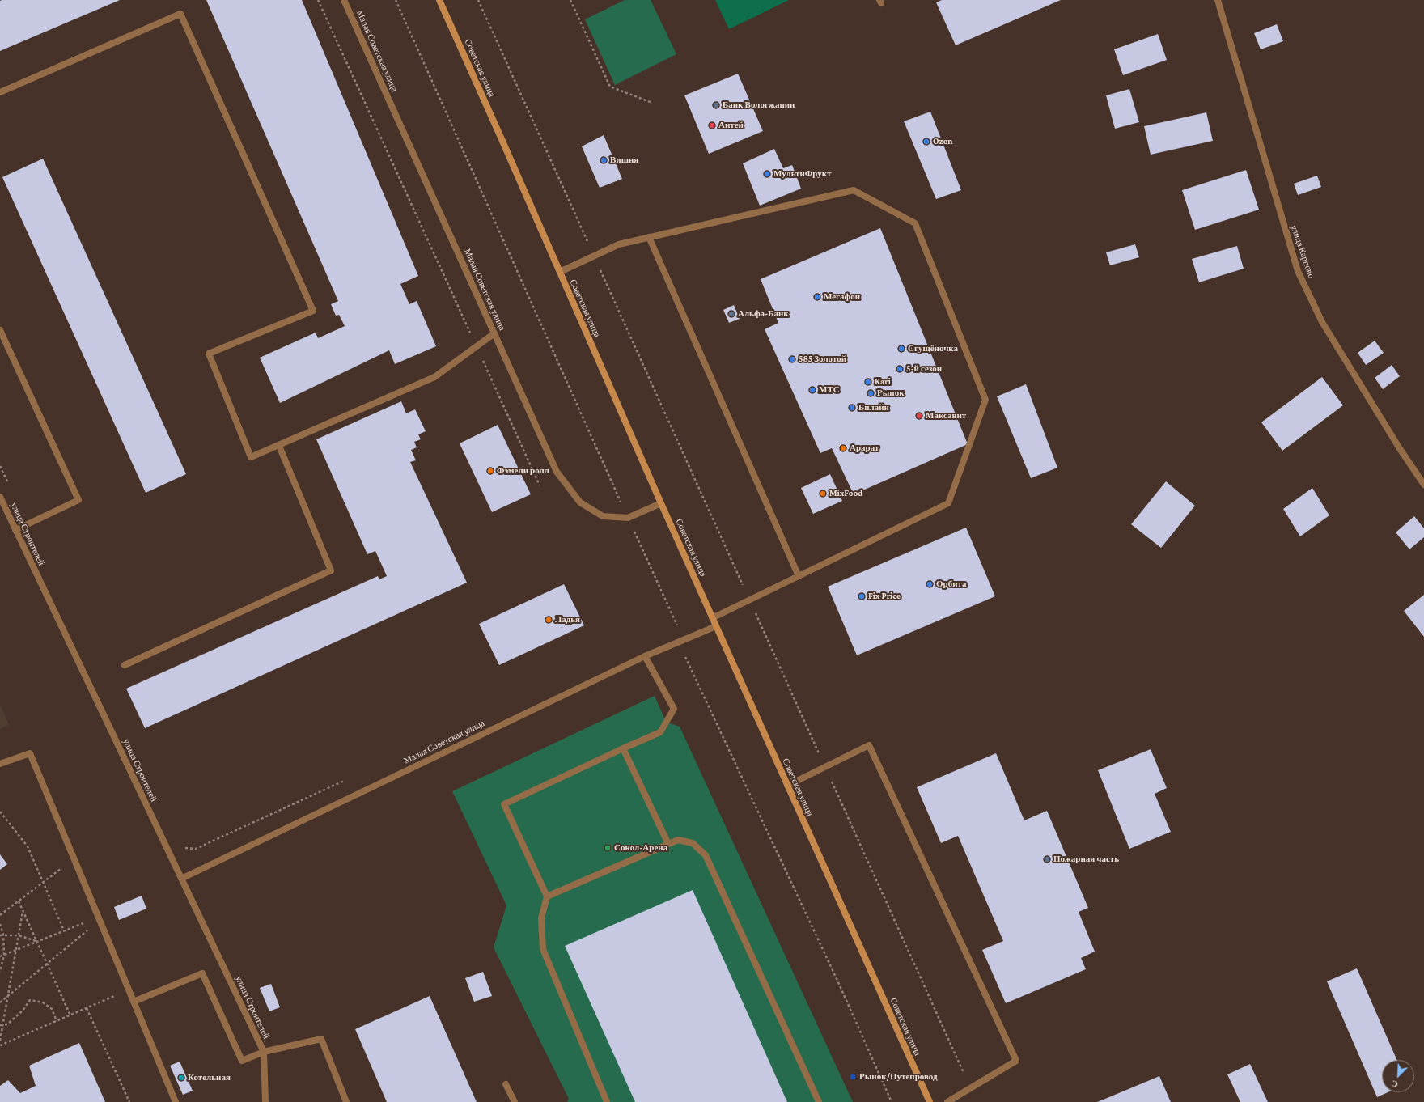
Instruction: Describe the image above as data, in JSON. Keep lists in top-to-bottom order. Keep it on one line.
{"streets":{"main road":["Советская улица"],"street":["Малая Советская улица","улица Карпово","улица Строителей"]},"crossings":[["Малая Советская улица","Советская улица"],["Малая Советская улица","улица Строителей"]],"places":["Банк Вологжанин","Антей","Ozon","Вишня","МультиФрукт","Мегафон","Альфа-Банк","Сгущёночка","585 Золотой","5-й сезон","Kari","МТС","Рынок","Билайн","Максавит","Арарат","Фэмели ролл","MixFood","Орбита","Fix Price","Ладья","Сокол-Арена","Пожарная часть","Рынок/Путепровод","Котельная"],"north":"bottom left"}
